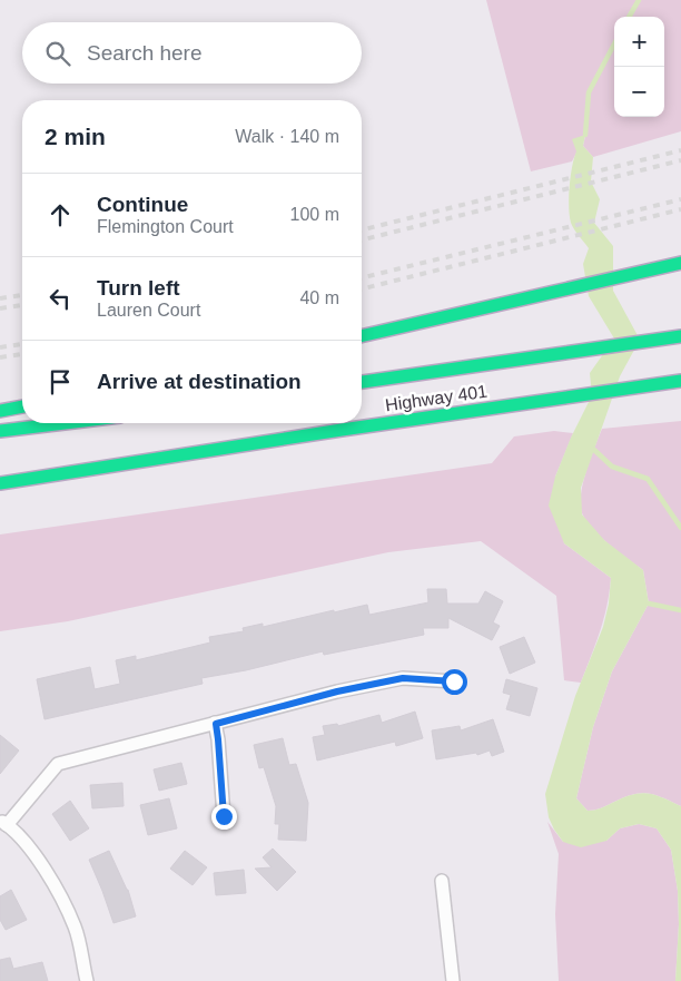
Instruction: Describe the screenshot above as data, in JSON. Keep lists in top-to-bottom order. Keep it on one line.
{"streets":{"highway":["Highway 401"]},"page":{"map_buttons":["+","−"],"search":"Search here","heading":["2 min","Walk · 140 m"],"list":[["Continue","Flemington Court","100 m"],["Turn left","Lauren Court","40 m"],"Arrive at destination"]}}
